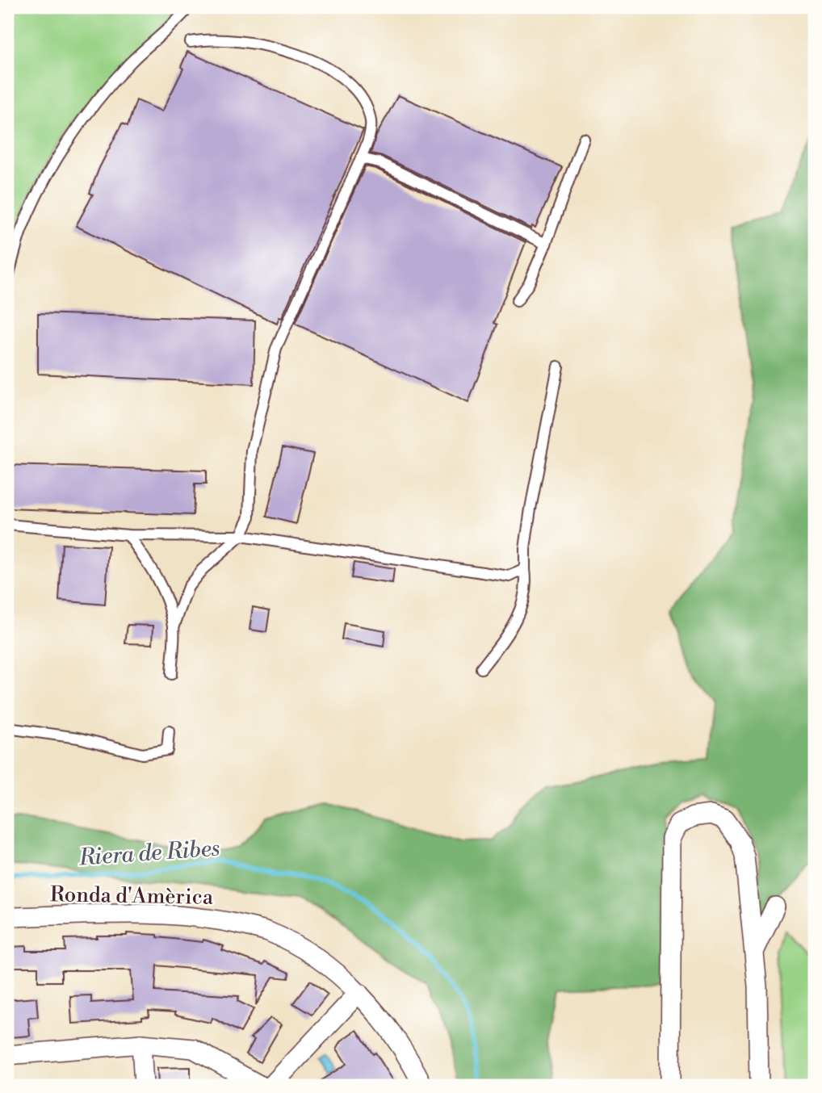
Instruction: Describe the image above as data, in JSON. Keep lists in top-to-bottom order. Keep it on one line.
{"streets":{"street":["Ronda d'Amèrica"]},"water":["Riera de Ribes"]}
